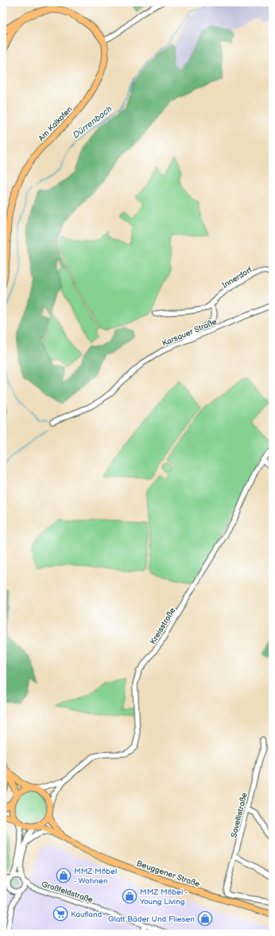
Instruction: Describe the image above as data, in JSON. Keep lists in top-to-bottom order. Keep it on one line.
{"streets":{"main road":["Am Kalkofen","Beuggener Straße"],"street":["Innerdorf","Karsauer Straße","Kreisstraße","Savellistraße","Großfeldstraße"]},"crossings":[["Kreisstraße","Beuggener Straße"]],"water":["Dürrenbach"],"places":{"shop":["MMZ Möbel - Wohnen","MMZ Möbel - Young Living","Glatt Bäder Und Fliesen"],"supermarket":["Kaufland"]}}
